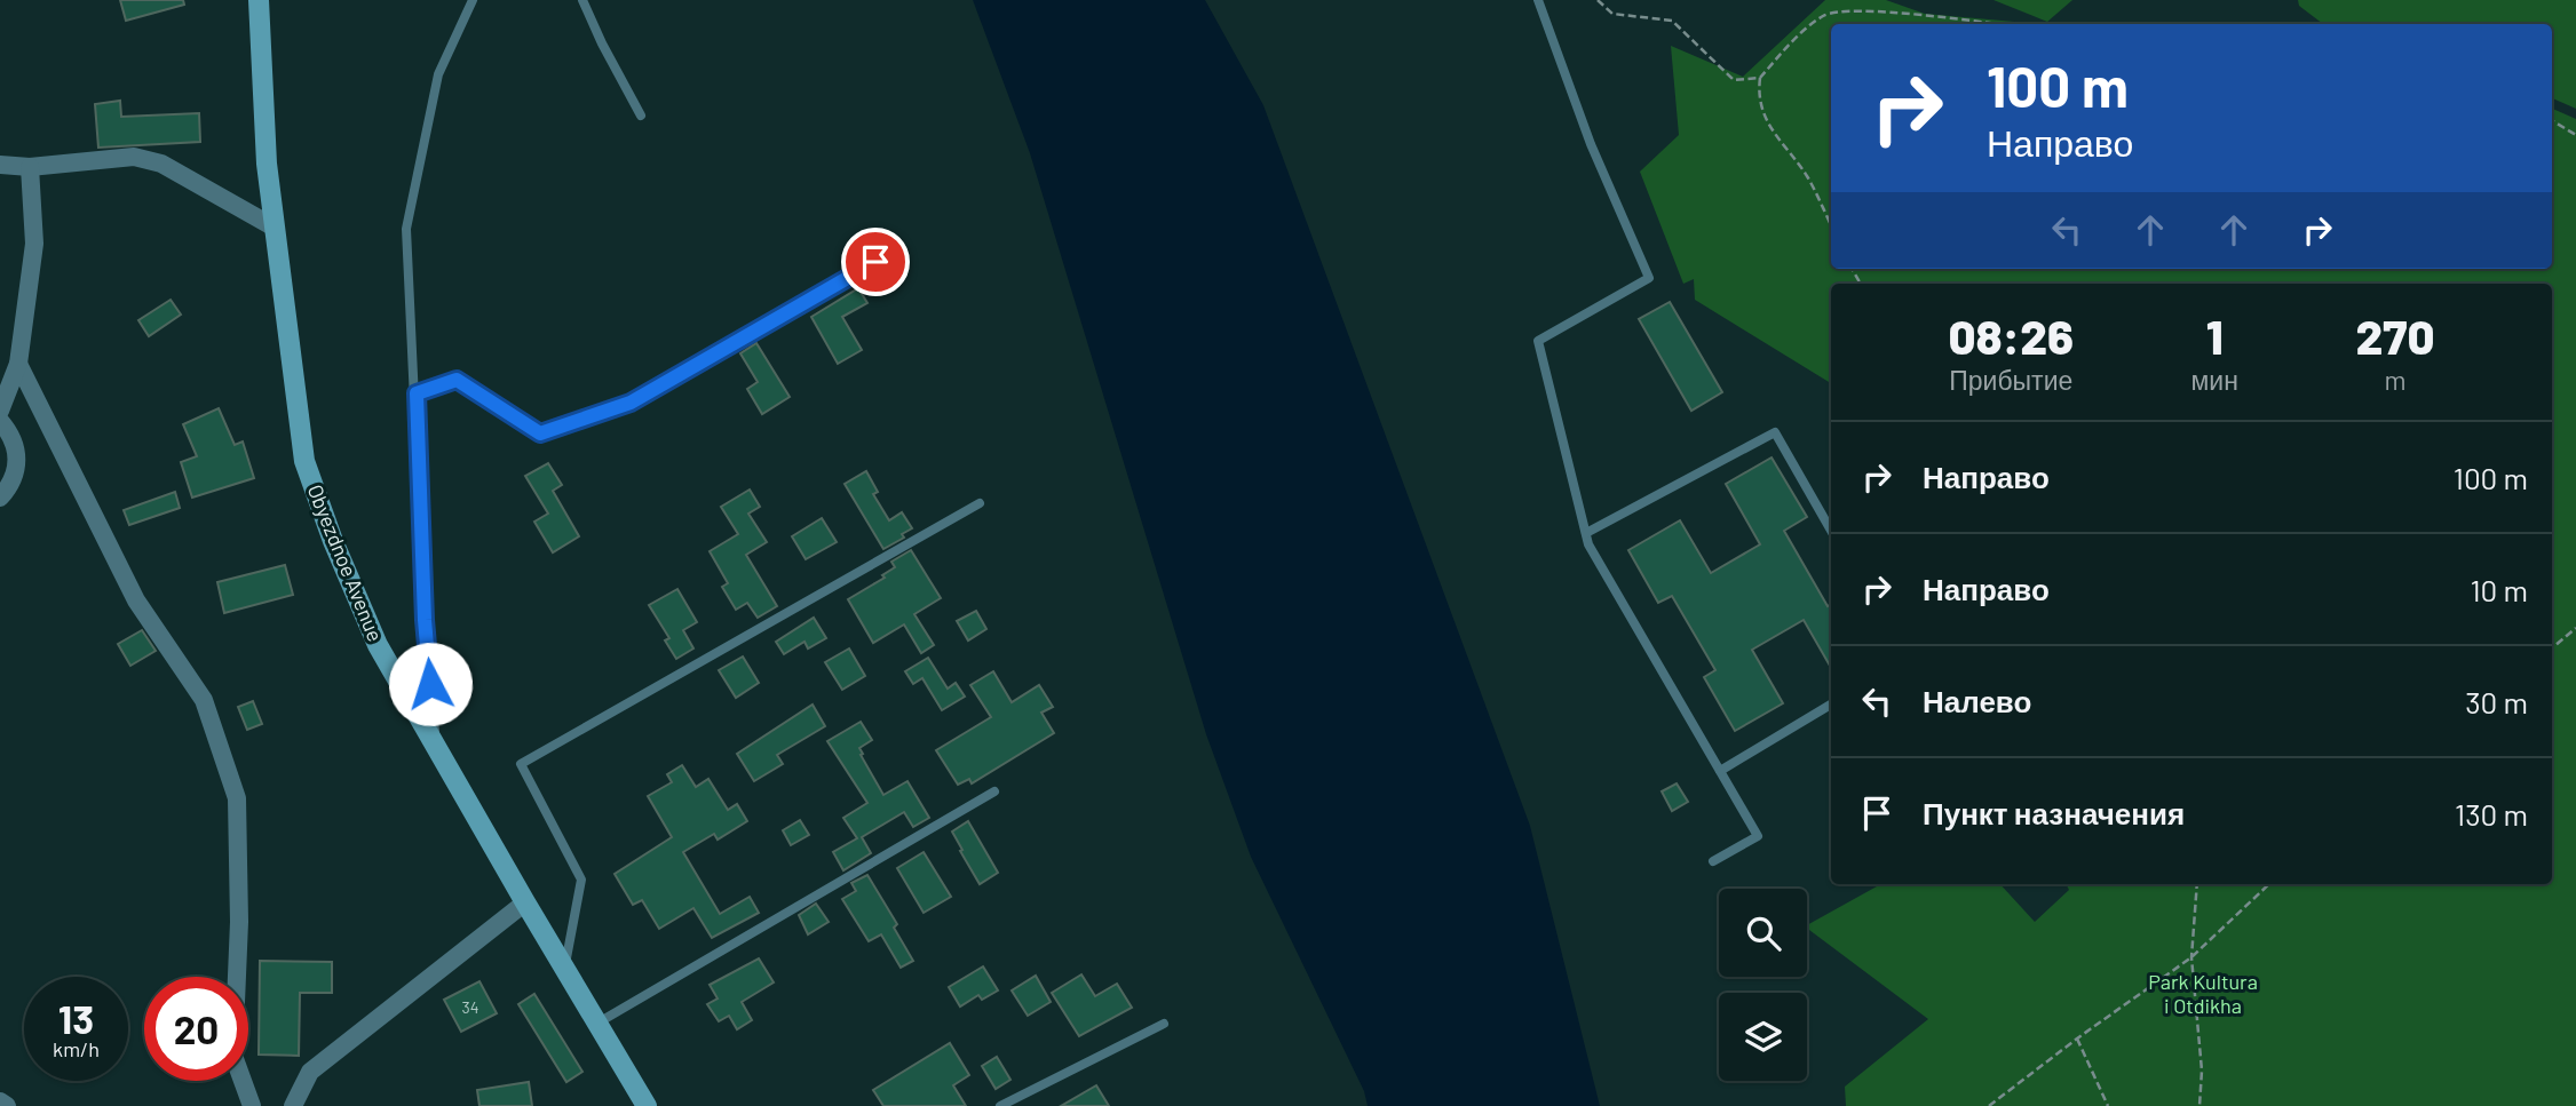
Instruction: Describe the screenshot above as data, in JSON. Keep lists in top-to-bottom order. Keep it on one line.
{"streets":{"main road":["Obyezdnoe Avenue"]},"parks":["Park Kultura i Otdikha"],"house_numbers":["34"],"page":{"turn":["100 m","Направо"],"eta":["08:26","Прибытие","1","мин","270","m"],"list":[{"name":"Направо","value":"100 m"},{"name":"Направо","value":"10 m"},{"name":"Налево","value":"30 m"},{"name":"Пункт назначения","value":"130 m"}],"speed":"13 km/h","limit":"20"}}
